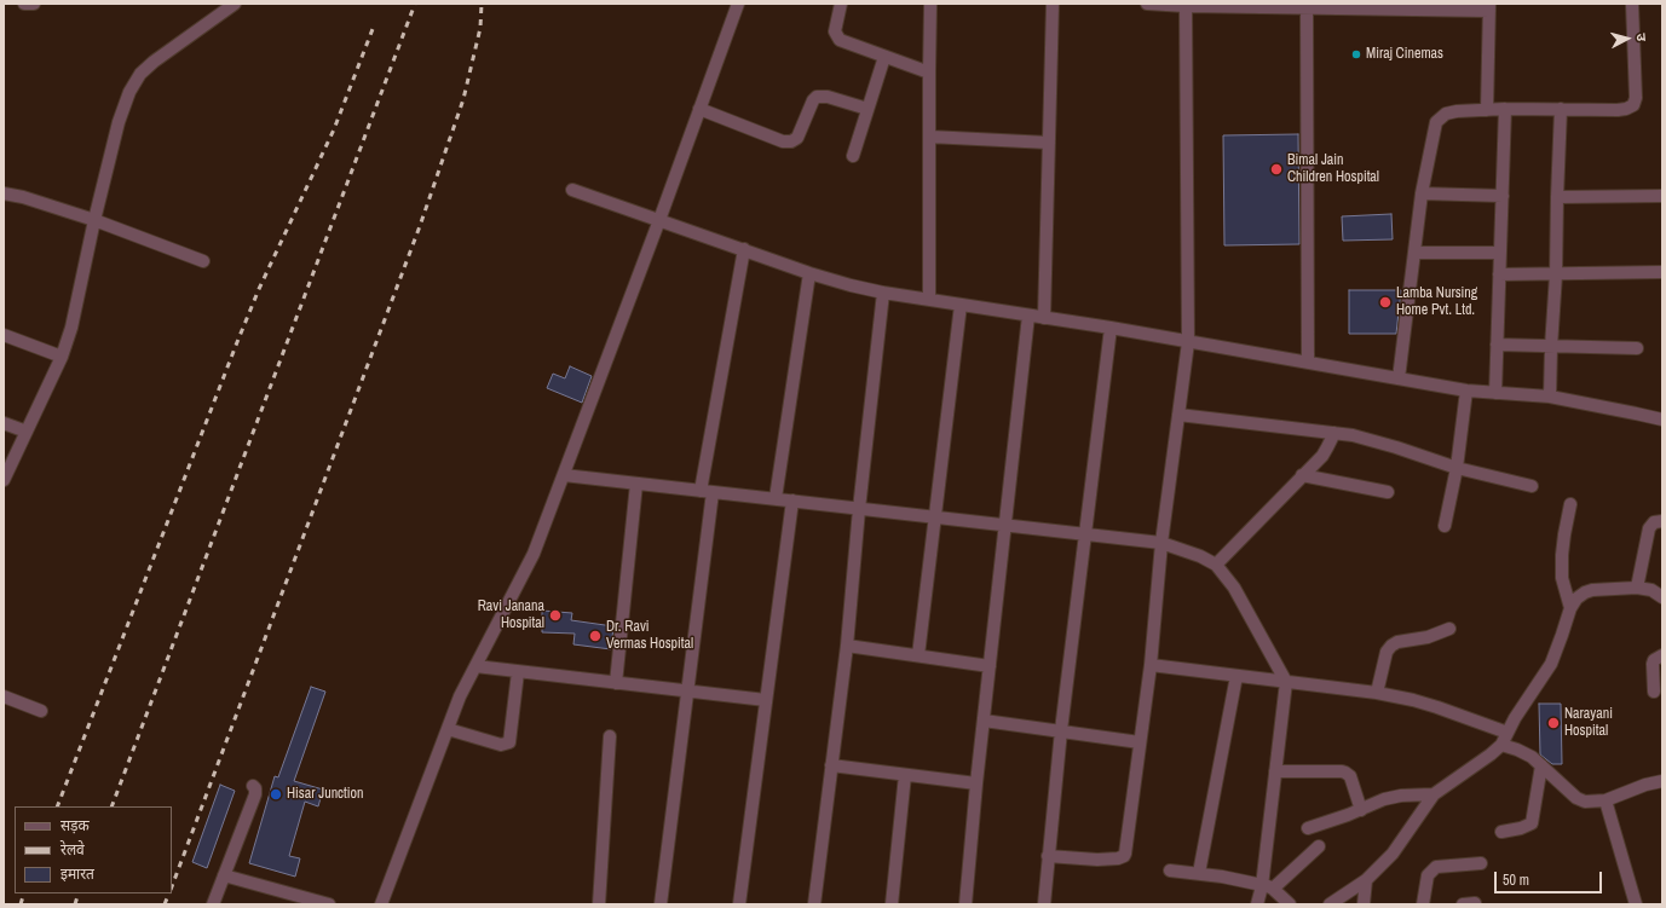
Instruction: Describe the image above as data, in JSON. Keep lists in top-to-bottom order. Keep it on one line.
{"places":["Miraj Cinemas","Bimal Jain Children Hospital","Lamba Nursing Home Pvt. Ltd.","Ravi Janana Hospital","Dr. Ravi Vermas Hospital","Narayani Hospital","Hisar Junction"],"legend":["सड़क","रेलवे","इमारत"],"scale_bar":"50 m","north":"right"}
